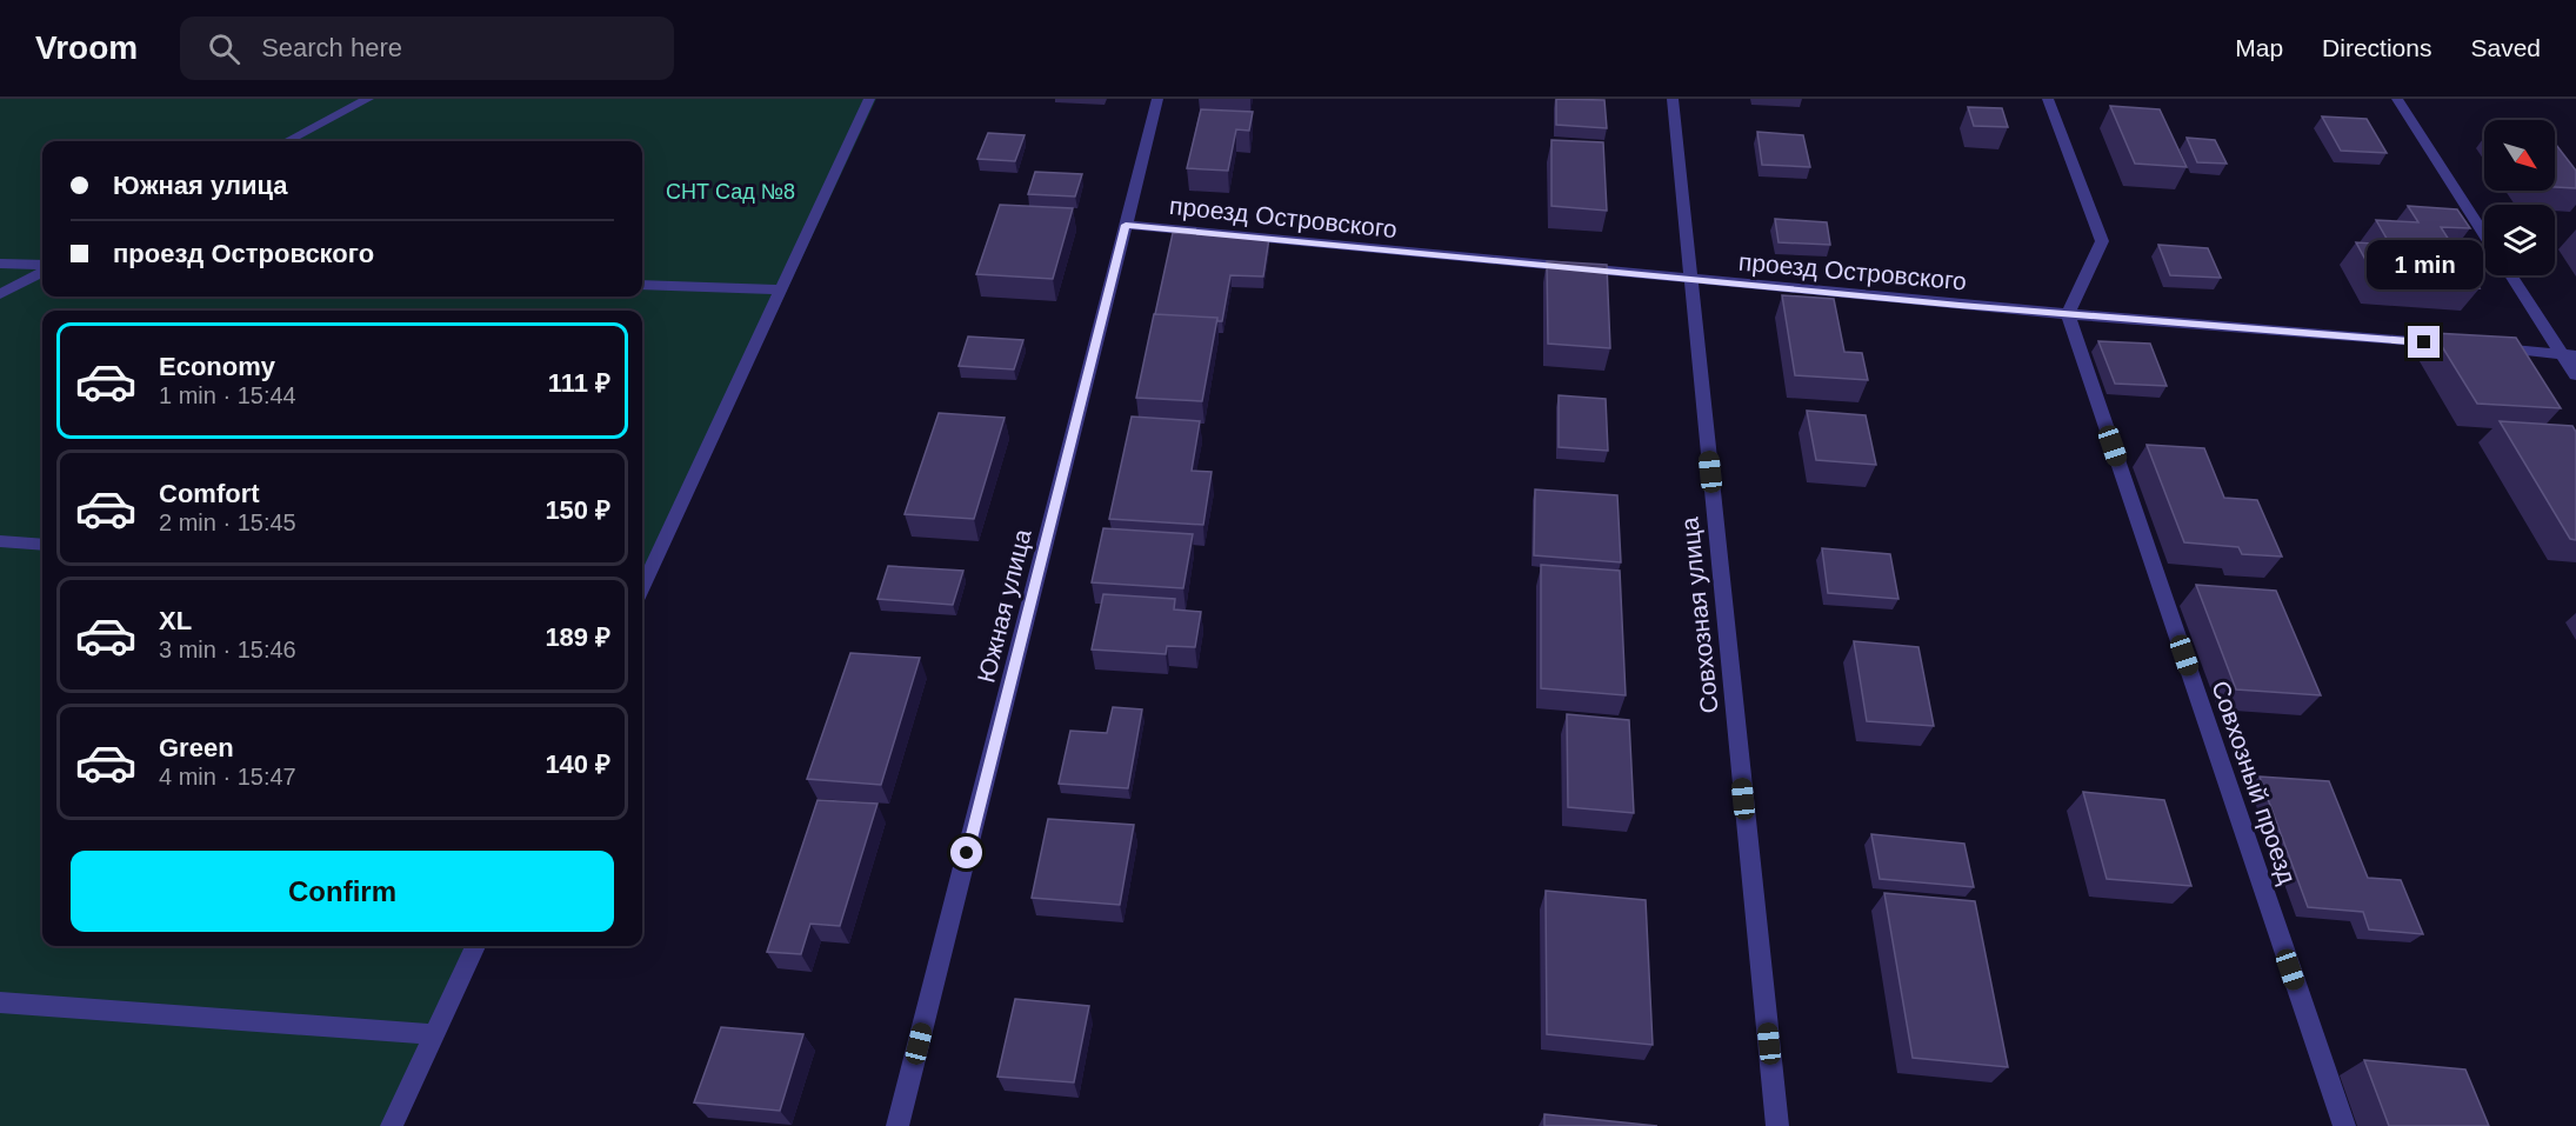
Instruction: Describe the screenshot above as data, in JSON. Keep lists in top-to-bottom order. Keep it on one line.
{"streets":{"street":["проезд Островского","Южная улица","Совхозная улица","Совхозный проезд"]},"crossings":[["проезд Островского","Южная улица"],["проезд Островского","Совхозная улица"],["проезд Островского","Совхозный проезд"]],"parks":["СНТ Сад №8"],"north":"bottom right","page":{"header":"Vroom","search":"Search here","nav":["Map","Directions","Saved"],"banner":["Южная улица","проезд Островского"],"bubble":"1 min","list":[{"name":"Economy","note":"1 min · 15:44","value":"111 ₽"},{"name":"Comfort","note":"2 min · 15:45","value":"150 ₽"},{"name":"XL","note":"3 min · 15:46","value":"189 ₽"},{"name":"Green","note":"4 min · 15:47","value":"140 ₽"}],"buttons":"Confirm"}}
